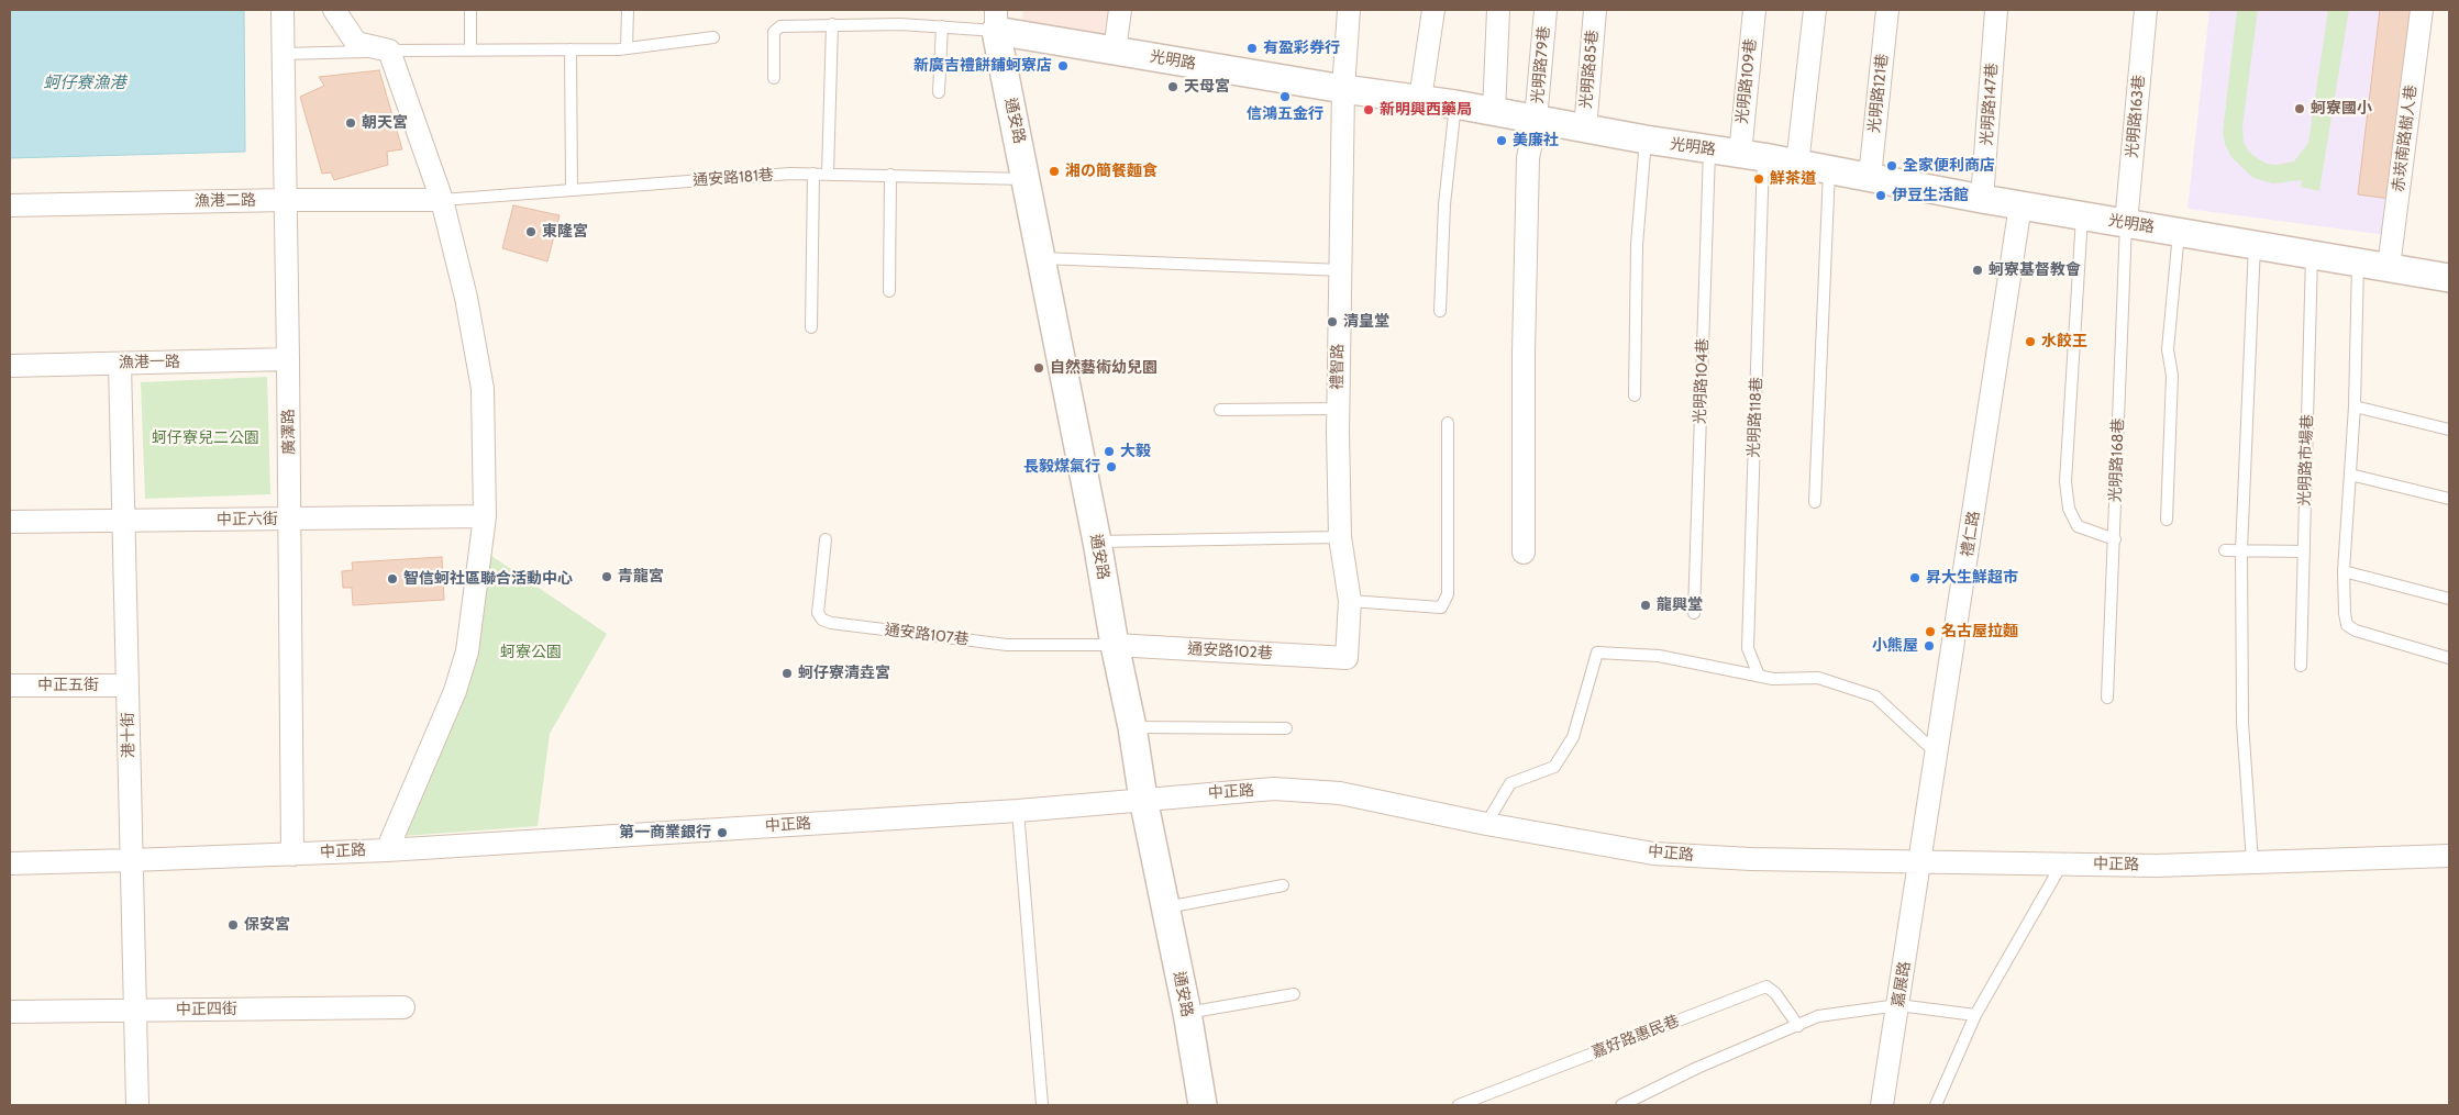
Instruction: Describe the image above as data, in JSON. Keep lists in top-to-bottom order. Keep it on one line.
{"streets":{"street":["光明路","光明路79巷","光明路85巷","光明路109巷","光明路121巷","光明路147巷","光明路163巷","通安路","赤崁南路樹人巷","漁港二路","漁港一路","禮智路","廣澤路","中正六街","禮仁路","通安路102巷","中正五街","港十街","中正路","嘉展路","中正四街"],"lane":["通安路181巷","光明路104巷","光明路118巷","光明路168巷","光明路市場巷","通安路107巷","嘉好路惠民巷"]},"crossings":[["光明路","光明路79巷"],["光明路","光明路85巷"],["光明路","光明路109巷"],["光明路","光明路121巷"],["光明路","光明路147巷"],["光明路","光明路163巷"],["光明路","通安路"],["光明路","赤崁南路樹人巷"],["光明路","禮智路"],["光明路","光明路104巷"],["光明路","光明路118巷"],["光明路","光明路168巷"],["光明路","光明路市場巷"],["光明路","禮仁路"],["光明路109巷","光明路118巷"],["光明路163巷","光明路168巷"],["通安路","通安路181巷"],["通安路","通安路107巷"],["通安路","通安路102巷"],["通安路","中正路"],["通安路181巷","漁港二路"],["漁港二路","廣澤路"],["漁港一路","廣澤路"],["漁港一路","港十街"],["禮智路","通安路102巷"],["廣澤路","中正六街"],["廣澤路","中正路"],["中正六街","港十街"],["禮仁路","中正路"],["禮仁路","嘉展路"],["通安路107巷","通安路102巷"],["中正五街","港十街"],["港十街","中正路"],["港十街","中正四街"],["中正路","嘉展路"]],"water":["蚵仔寮漁港"],"parks":["蚵仔寮兒二公園","蚵寮公園"],"places":["有盈彩券行","新廣吉禮餅鋪蚵寮店","天母宮","信鴻五金行","蚵寮國小","新明興西藥局","朝天宮","美廉社","全家便利商店","湘の簡餐麵食","鮮茶道","伊豆生活館","東隆宮","蚵寮基督教會","清皇堂","水餃王","自然藝術幼兒園","大毅","長毅煤氣行","青龍宮","昇大生鮮超市","智信蚵社區聯合活動中心","龍興堂","名古屋拉麵","小熊屋","蚵仔寮清垚宮","第一商業銀行","保安宮"]}
